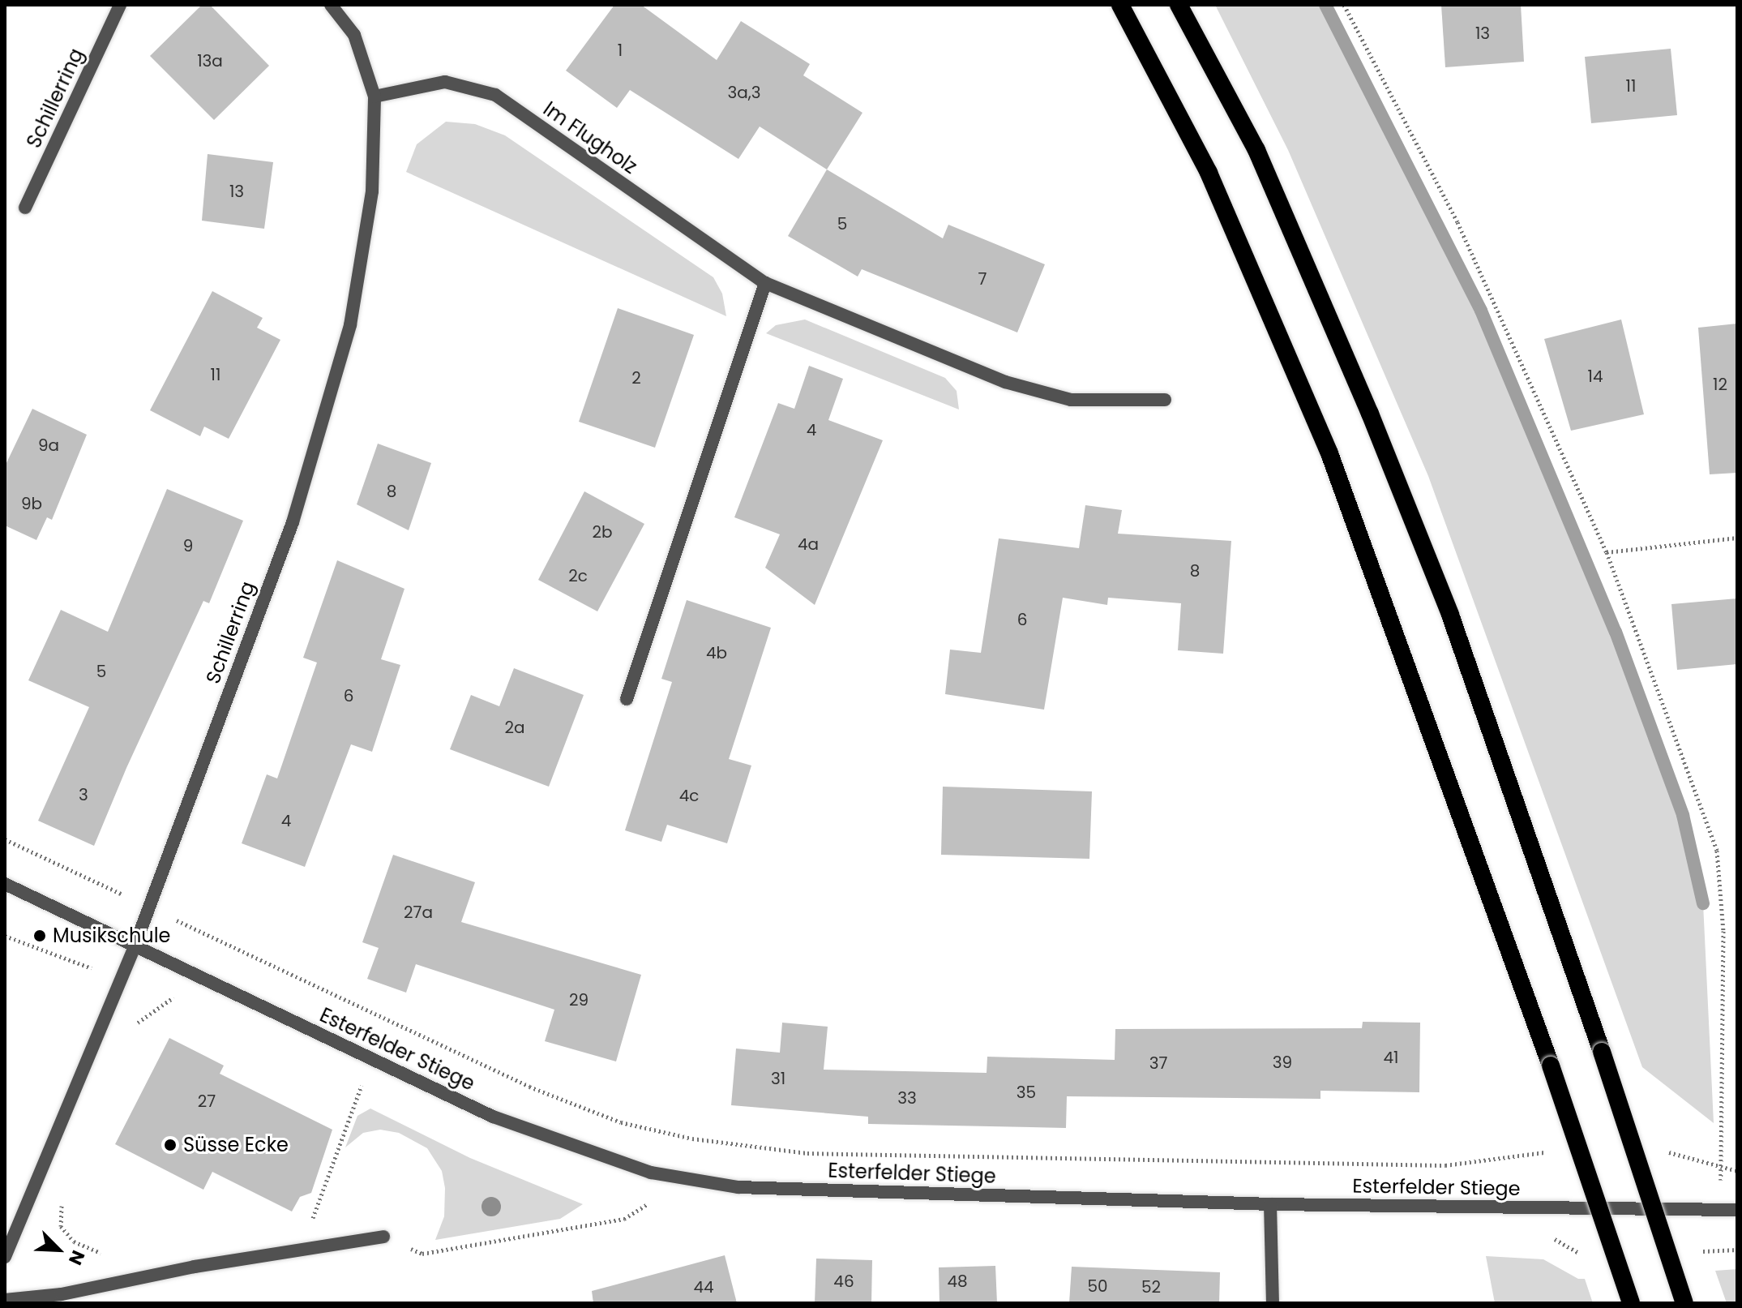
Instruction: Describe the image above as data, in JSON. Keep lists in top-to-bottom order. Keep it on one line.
{"streets":{"street":["Schillerring","Im Flugholz","Esterfelder Stiege"]},"crossings":[["Schillerring","Im Flugholz"],["Schillerring","Esterfelder Stiege"]],"places":["Musikschule","Süsse Ecke"],"house_numbers":["13","1","13a","11","3a,3","13","5","7","11","14","2","12","4","9a","8","9b","2b","4a","9","8","2c","6","4b","5","6","2a","3","4c","4","27a","29","41","39","37","31","35","33","27","46","48","50","44","52"],"north":"bottom right"}
